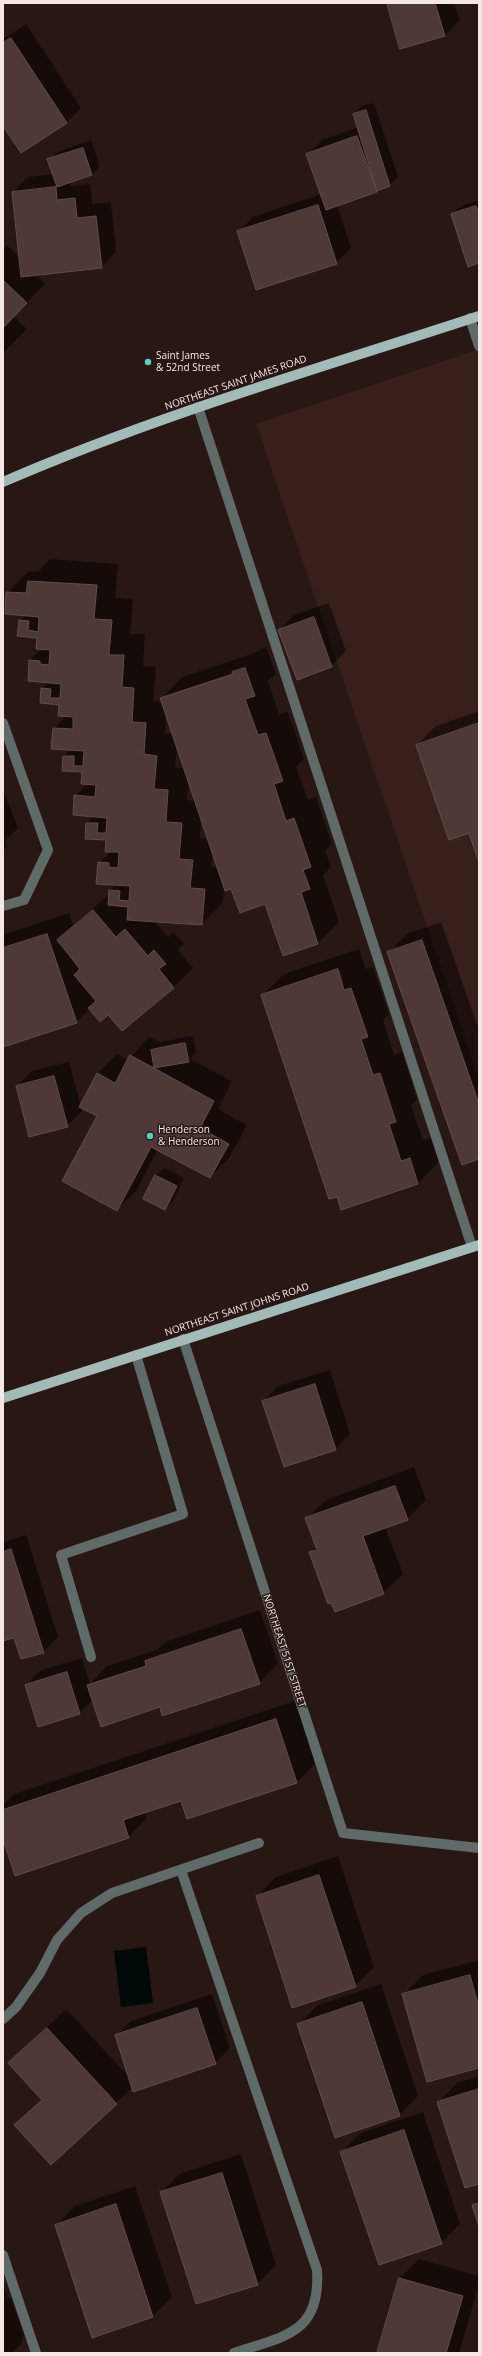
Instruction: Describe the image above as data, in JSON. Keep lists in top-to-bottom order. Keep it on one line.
{"streets":{"main road":["NORTHEAST SAINT JAMES ROAD","NORTHEAST SAINT JOHNS ROAD"],"street":["NORTHEAST 51ST STREET"]},"crossings":[["NORTHEAST SAINT JOHNS ROAD","NORTHEAST 51ST STREET"]],"places":["Saint James & 52nd Street","Henderson & Henderson"]}
